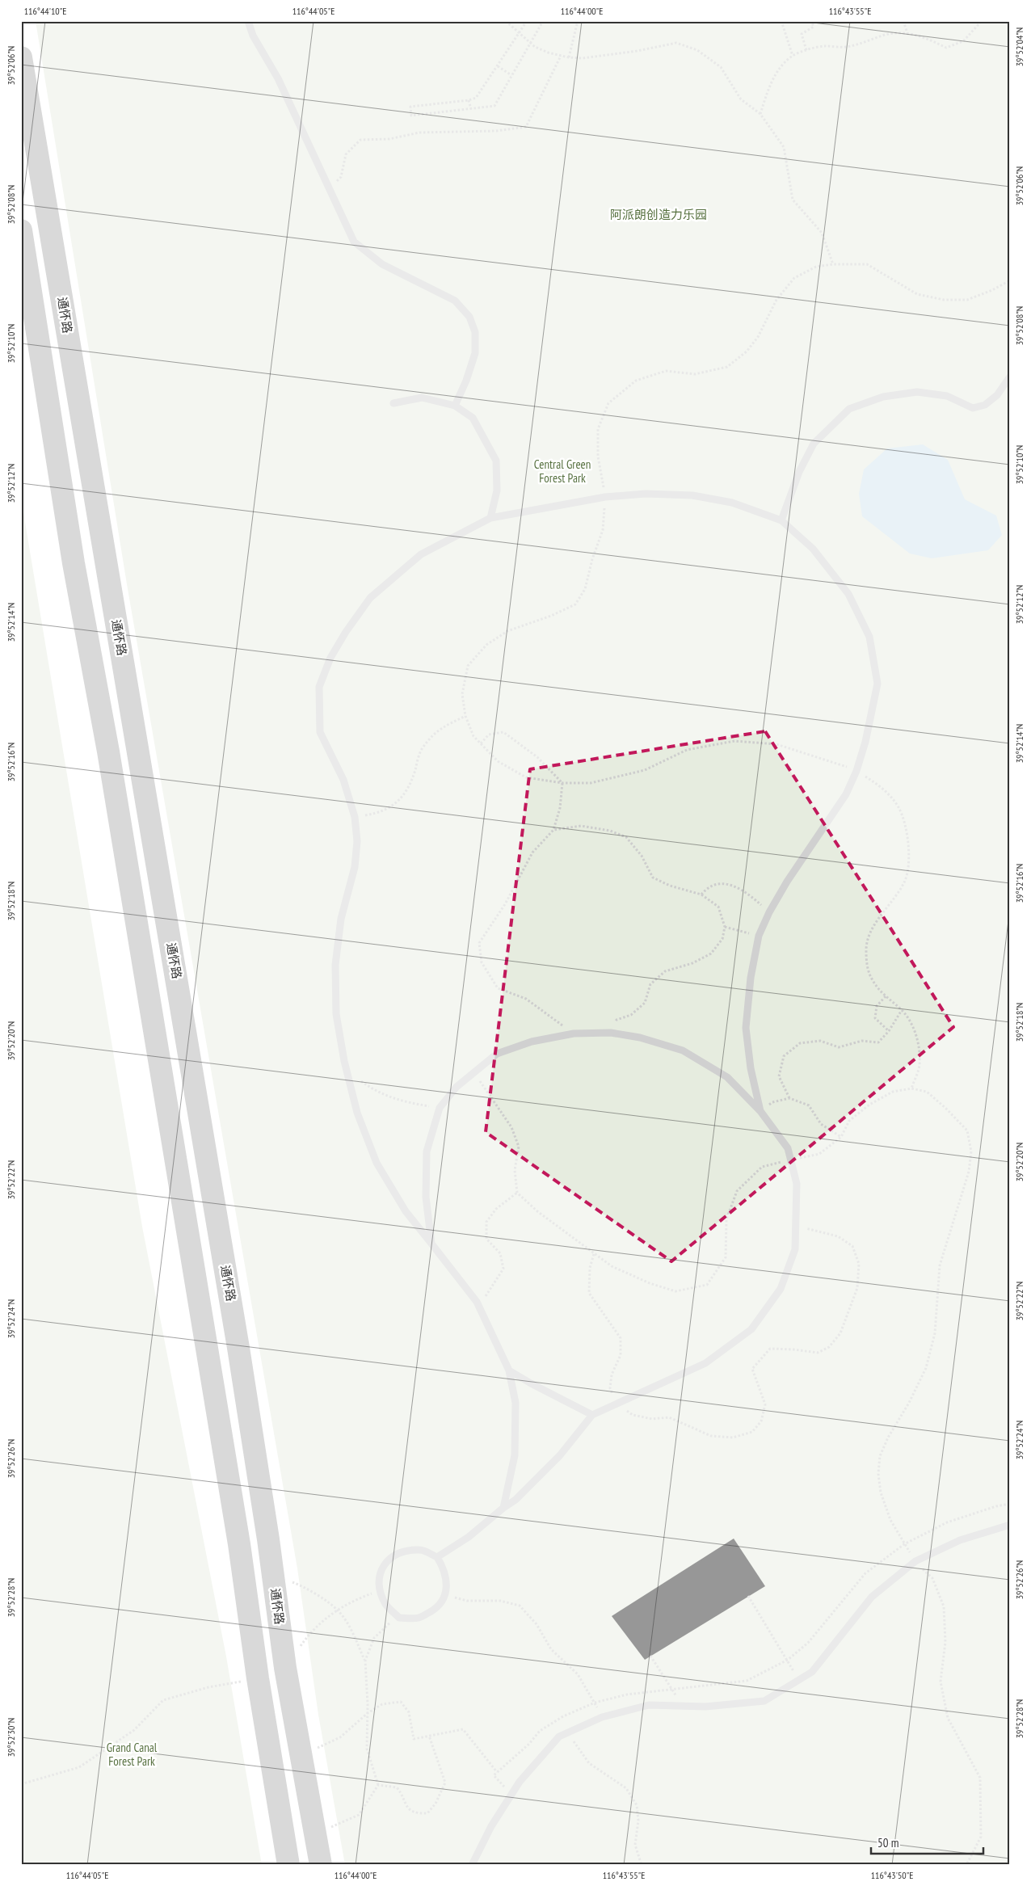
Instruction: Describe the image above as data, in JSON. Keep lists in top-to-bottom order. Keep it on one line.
{"streets":{"main road":["通怀路"]},"parks":["阿派朗创造力乐园","Central Green Forest Park","Grand Canal Forest Park"],"scale_bar":"50 m","coordinates":["116°44'10\"E","116°44'05\"E","116°44'00\"E","116°43'55\"E","39°52'04\"N","39°52'06\"N","39°52'08\"N","39°52'10\"N","39°52'12\"N","39°52'14\"N","39°52'16\"N","39°52'18\"N","39°52'20\"N","39°52'22\"N","39°52'24\"N","39°52'26\"N","39°52'28\"N","39°52'30\"N","116°43'50\"E"]}
